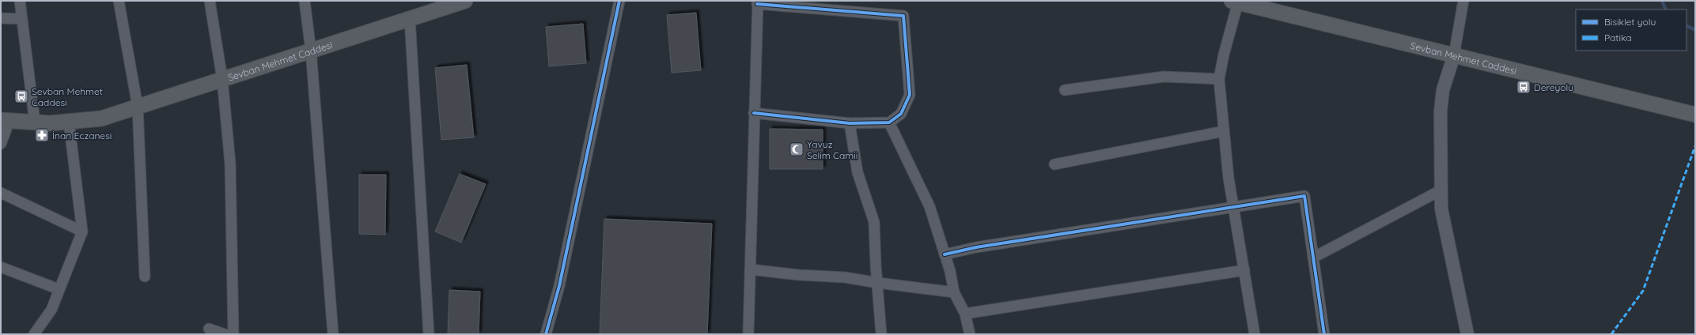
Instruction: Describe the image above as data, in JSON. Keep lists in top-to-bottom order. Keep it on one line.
{"streets":{"main road":["Sevban Mehmet Caddesi"]},"places":{"bus stop":["Dereyolu","Sevban Mehmet Caddesi"],"pharmacy":["İnan Eczanesi"],"mosque":["Yavuz Selim Camii"]},"legend":["Bisiklet yolu","Patika"]}
